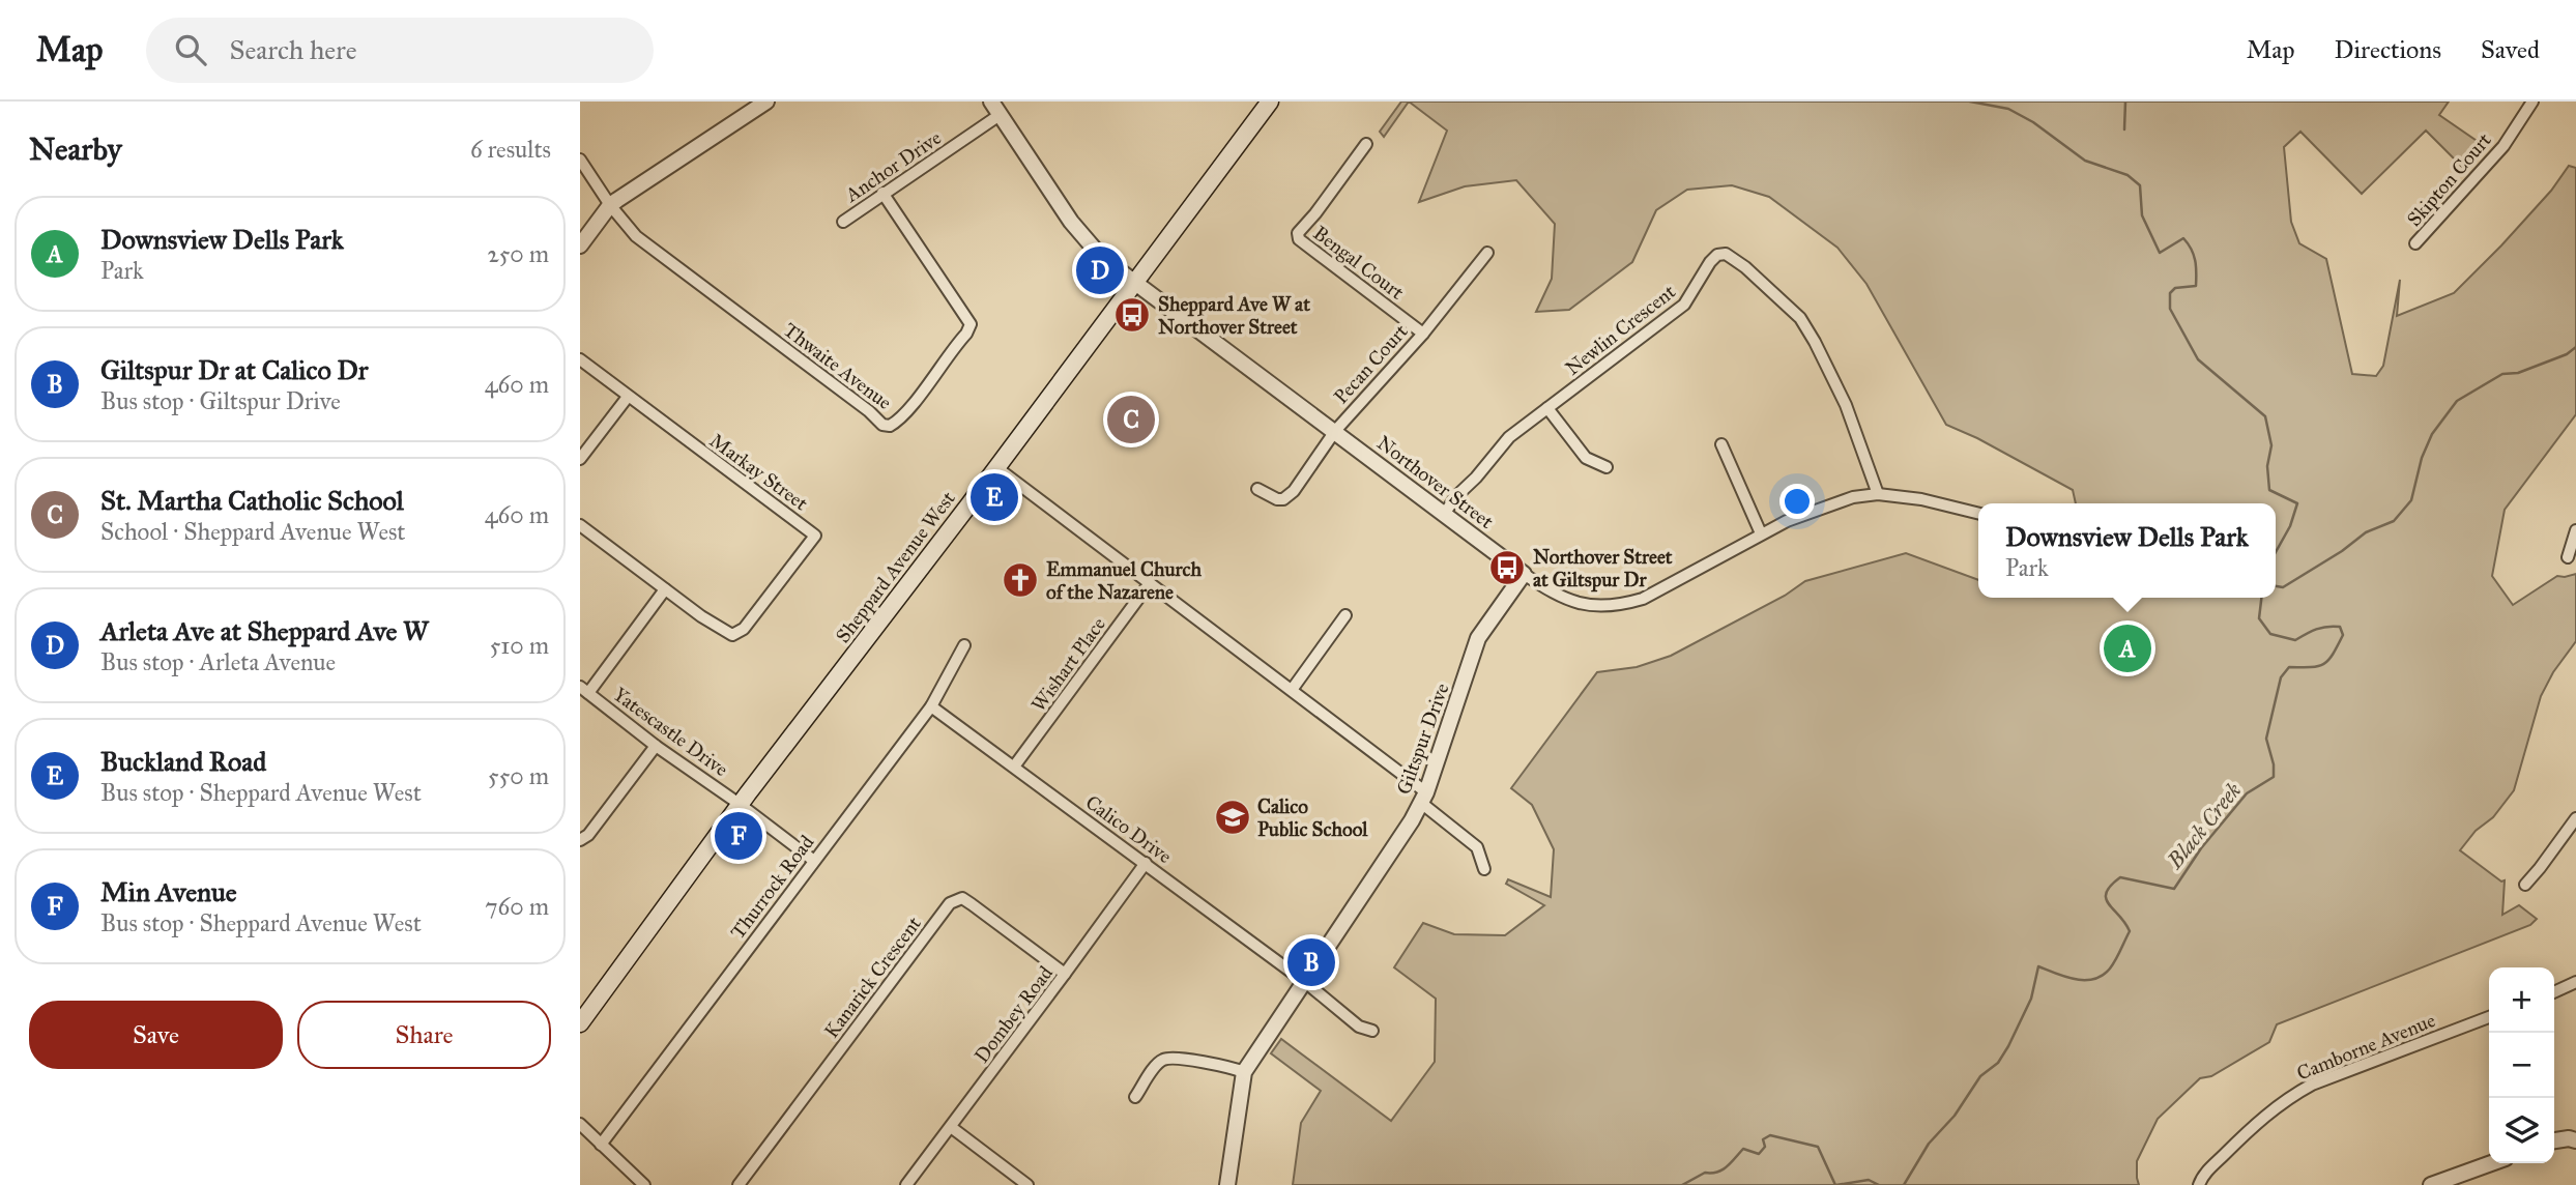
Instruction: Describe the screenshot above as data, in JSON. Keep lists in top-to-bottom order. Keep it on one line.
{"streets":{"main road":["Sheppard Avenue West"],"street":["Anchor Drive","Skipton Court","Bengal Court","Newlin Crescent","Pecan Court","Thwaite Avenue","Markay Street","Northover Street","Wishart Place","Yatescastle Drive","Giltspur Drive","Calico Drive","Thurrock Road","Kanarick Crescent","Dombey Road","Camborne Avenue"]},"crossings":[["Anchor Drive","Thwaite Avenue"],["Anchor Drive","Northover Street"],["Bengal Court","Pecan Court"],["Newlin Crescent","Northover Street"],["Pecan Court","Northover Street"],["Northover Street","Sheppard Avenue West"],["Northover Street","Giltspur Drive"],["Sheppard Avenue West","Yatescastle Drive"],["Wishart Place","Calico Drive"],["Yatescastle Drive","Thurrock Road"],["Giltspur Drive","Calico Drive"],["Calico Drive","Thurrock Road"],["Calico Drive","Dombey Road"],["Kanarick Crescent","Dombey Road"]],"water":["Black Creek"],"places":{"bus stop":["Sheppard Ave W at Northover Street","Northover Street at Giltspur Dr"],"church":["Emmanuel Church of the Nazarene"],"school or university":["Calico Public School"]},"page":{"header":"Map","search":"Search here","nav":["Map","Directions","Saved"],"heading":["Nearby","6 results"],"list":[{"mark":"A","name":"Downsview Dells Park","note":"Park","value":"250 m"},{"mark":"B","name":"Giltspur Dr at Calico Dr","note":"Bus stop · Giltspur Drive","value":"460 m"},{"mark":"C","name":"St. Martha Catholic School","note":"School · Sheppard Avenue West","value":"460 m"},{"mark":"D","name":"Arleta Ave at Sheppard Ave W","note":"Bus stop · Arleta Avenue","value":"510 m"},{"mark":"E","name":"Buckland Road","note":"Bus stop · Sheppard Avenue West","value":"550 m"},{"mark":"F","name":"Min Avenue","note":"Bus stop · Sheppard Avenue West","value":"760 m"}],"pins":["D","C","E","A","F","B"],"popup":["Downsview Dells Park","Park"],"map_buttons":["+","−"],"buttons":["Save","Share"]}}
